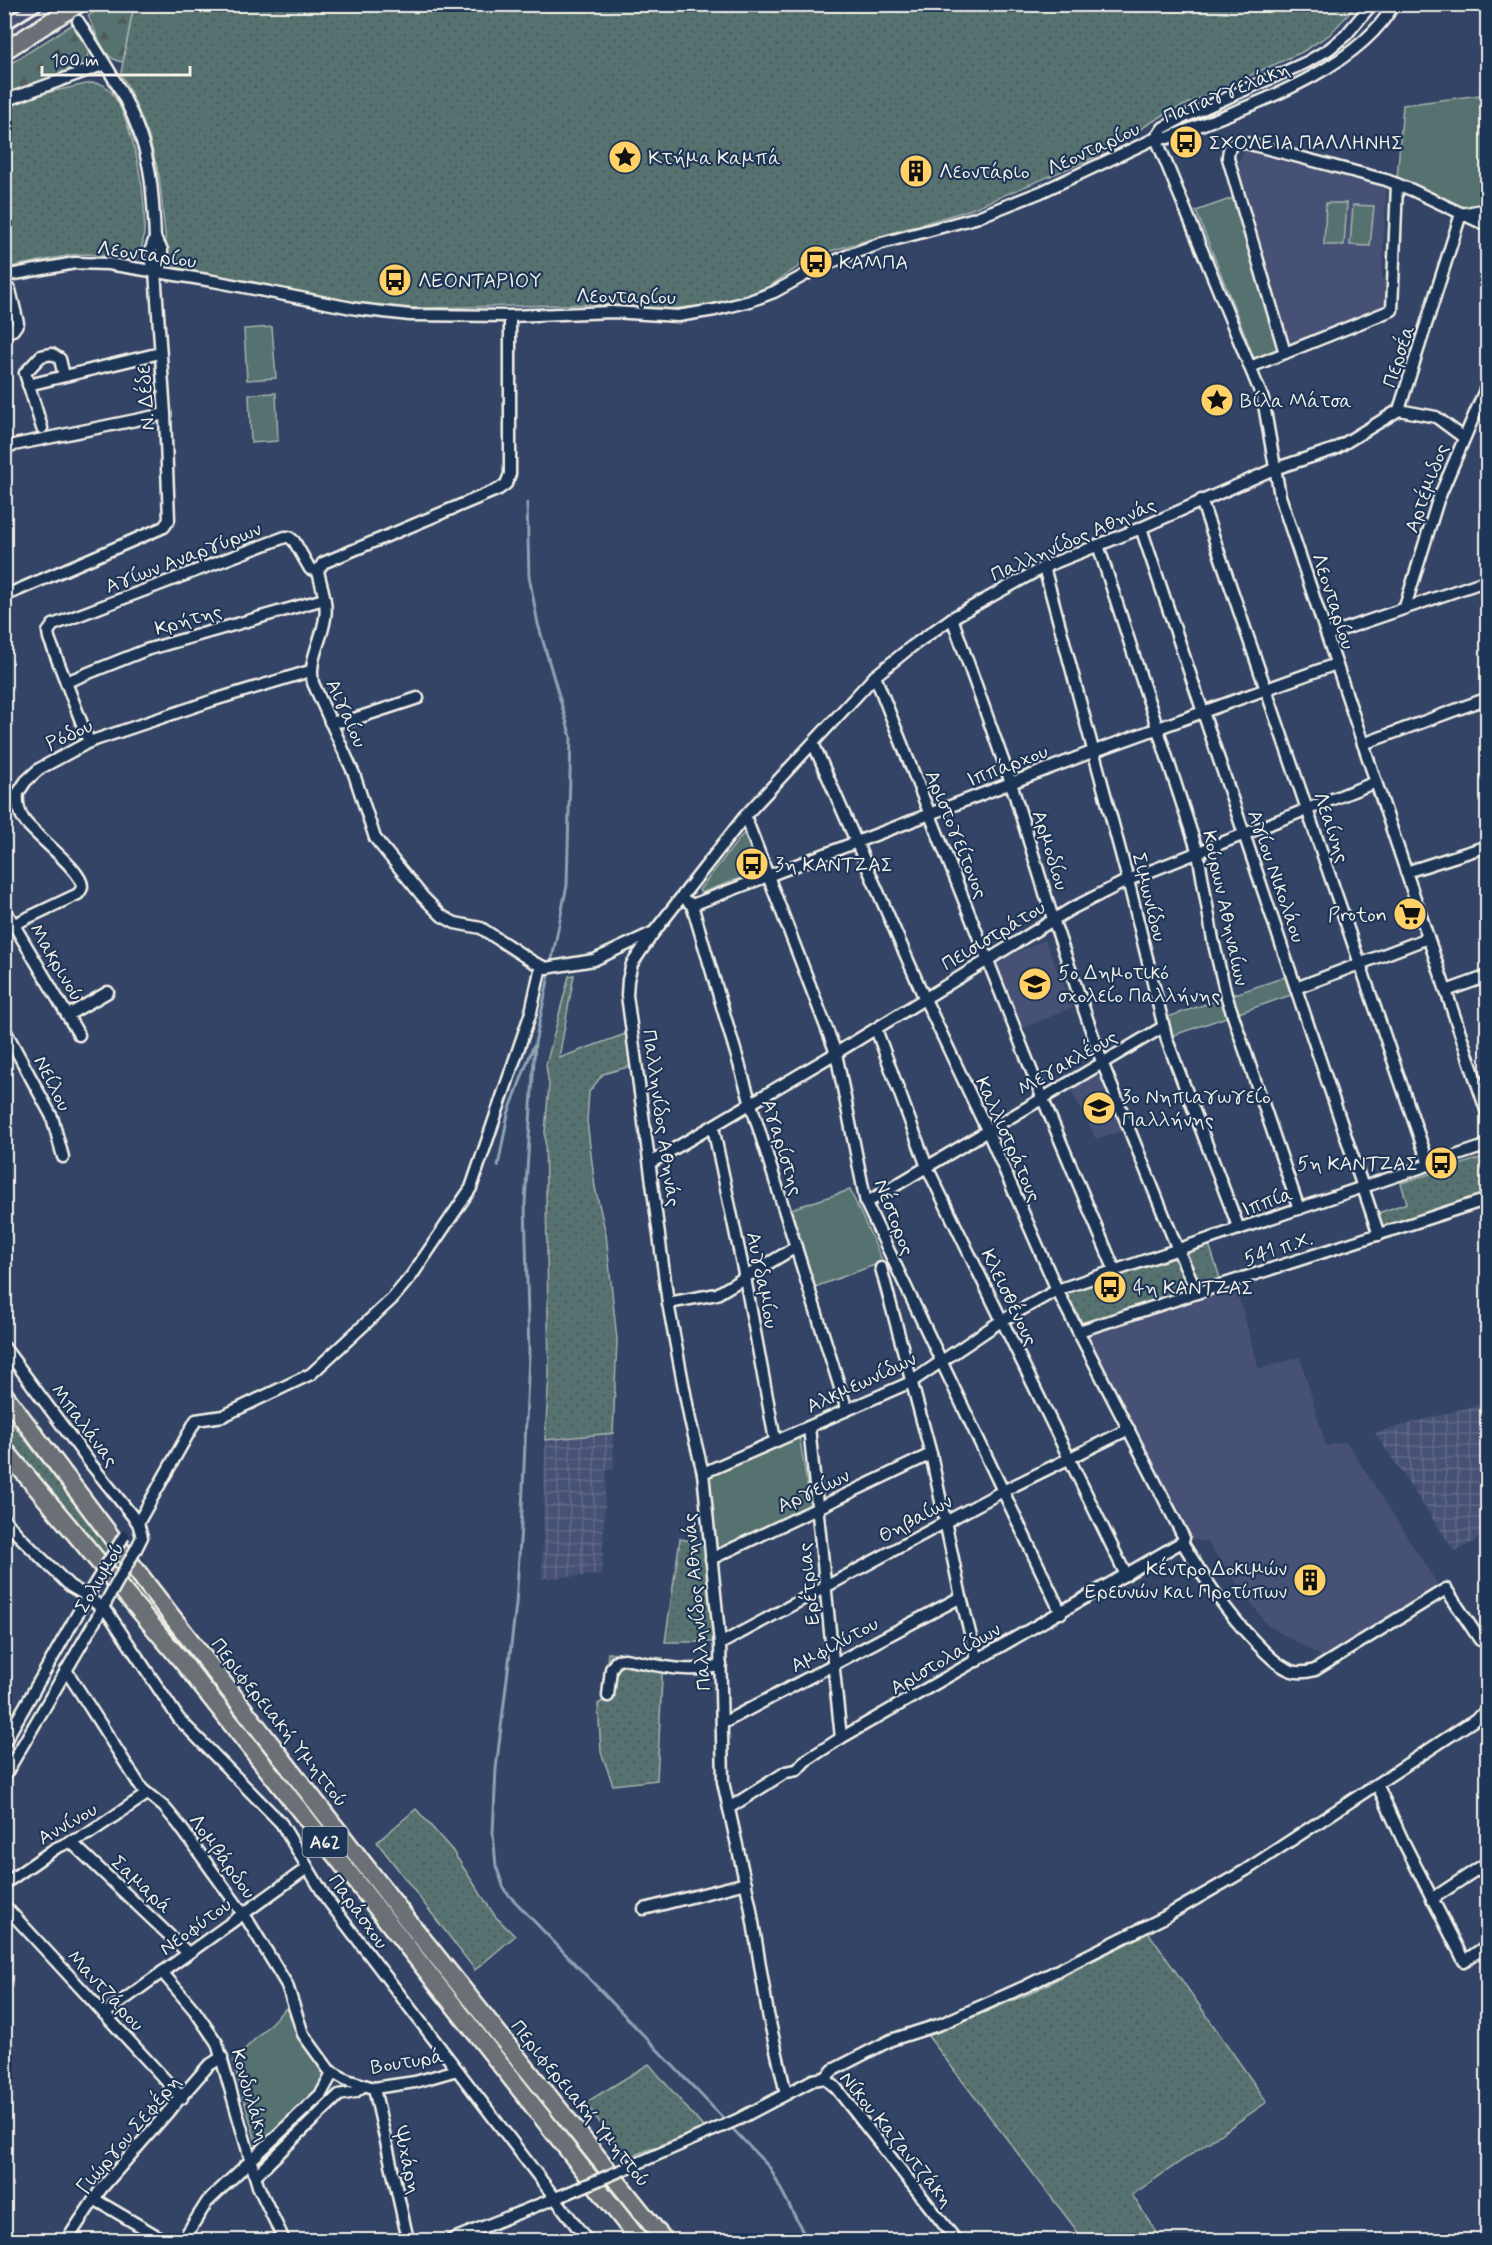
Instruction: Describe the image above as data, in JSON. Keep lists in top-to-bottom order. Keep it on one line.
{"streets":{"highway":["Περιφερειακή Υμηττού","Α62"],"street":["Παπαγγελάκη","Λεονταρίου","Περσέα","Ν. Δέδε","Αρτέμιδος","Παλληνίδος Αθηνάς","Αγίων Αναργύρων","Κρήτης","Αιγαίου","Ρόδου","Ιππάρχου","Λεαίνης","Αριστογείτονος","Αρμοδίου","Αγίου Νικολάου","Σιμωνίδου","Κούρων Αθηναίων","Πεισιστράτου","Μακρινού","Μεγακλέους","Νείλου","Καλλιστράτους","Αγαρίστης","Ιππία","Νέστορος","541 π.Χ.","Αυγδαμίου","Κλεισθένους","Αλκμεωνίδων","Μπαλάνας","Αργείων","Θηβαίων","Σολωμού","Ερέτριας","Αμφιλύτου","Αριστολαίδων","Αννίνου","Λομβάρδου","Σαμαρά","Παράσχου","Νεοφύτου","Μαντζάρου","Βουτυρά","Κονδυλάκη","Γιώργου Σεφέρη","Νίκου Καζαντζάκη","Ψυχάρη"]},"crossings":[["Παπαγγελάκη","Λεονταρίου"],["Λεονταρίου","Περσέα"],["Λεονταρίου","Ν. Δέδε"],["Λεονταρίου","Παλληνίδος Αθηνάς"],["Λεονταρίου","Ιππάρχου"],["Λεονταρίου","Πεισιστράτου"],["Περσέα","Παλληνίδος Αθηνάς"],["Παλληνίδος Αθηνάς","Ιππάρχου"],["Παλληνίδος Αθηνάς","Λεαίνης"],["Παλληνίδος Αθηνάς","Αριστογείτονος"],["Παλληνίδος Αθηνάς","Αρμοδίου"],["Παλληνίδος Αθηνάς","Αγίου Νικολάου"],["Παλληνίδος Αθηνάς","Σιμωνίδου"],["Παλληνίδος Αθηνάς","Κούρων Αθηναίων"],["Παλληνίδος Αθηνάς","Πεισιστράτου"],["Παλληνίδος Αθηνάς","Καλλιστράτους"],["Παλληνίδος Αθηνάς","Αγαρίστης"],["Παλληνίδος Αθηνάς","Νέστορος"],["Παλληνίδος Αθηνάς","Αλκμεωνίδων"],["Παλληνίδος Αθηνάς","Αργείων"],["Παλληνίδος Αθηνάς","Θηβαίων"],["Παλληνίδος Αθηνάς","Αμφιλύτου"],["Παλληνίδος Αθηνάς","Αριστολαίδων"],["Παλληνίδος Αθηνάς","Νίκου Καζαντζάκη"],["Αγίων Αναργύρων","Κρήτης"],["Αγίων Αναργύρων","Αιγαίου"],["Κρήτης","Αιγαίου"],["Αιγαίου","Ρόδου"],["Ρόδου","Μακρινού"],["Ιππάρχου","Λεαίνης"],["Ιππάρχου","Αριστογείτονος"],["Ιππάρχου","Αρμοδίου"],["Ιππάρχου","Αγίου Νικολάου"],["Ιππάρχου","Σιμωνίδου"],["Ιππάρχου","Κούρων Αθηναίων"],["Ιππάρχου","Καλλιστράτους"],["Ιππάρχου","Αγαρίστης"],["Ιππάρχου","Νέστορος"],["Λεαίνης","Πεισιστράτου"],["Λεαίνης","Ιππία"],["Αριστογείτονος","Πεισιστράτου"],["Αριστογείτονος","Μεγακλέους"],["Αριστογείτονος","Ιππία"],["Αρμοδίου","Πεισιστράτου"],["Αρμοδίου","Μεγακλέους"],["Αρμοδίου","Ιππία"],["Αρμοδίου","541 π.Χ."],["Αγίου Νικολάου","Πεισιστράτου"],["Αγίου Νικολάου","Ιππία"],["Αγίου Νικολάου","541 π.Χ."],["Σιμωνίδου","Πεισιστράτου"],["Σιμωνίδου","Μεγακλέους"],["Σιμωνίδου","Ιππία"],["Κούρων Αθηναίων","Πεισιστράτου"],["Κούρων Αθηναίων","Ιππία"],["Πεισιστράτου","Καλλιστράτους"],["Πεισιστράτου","Αγαρίστης"],["Πεισιστράτου","Νέστορος"],["Πεισιστράτου","Αυγδαμίου"],["Πεισιστράτου","Κλεισθένους"],["Μεγακλέους","Καλλιστράτους"],["Μεγακλέους","Νέστορος"],["Μεγακλέους","Κλεισθένους"],["Καλλιστράτους","Ιππία"],["Καλλιστράτους","541 π.Χ."],["Καλλιστράτους","Αλκμεωνίδων"],["Καλλιστράτους","Θηβαίων"],["Καλλιστράτους","Αριστολαίδων"],["Αγαρίστης","Αλκμεωνίδων"],["Ιππία","Αλκμεωνίδων"],["Νέστορος","Αλκμεωνίδων"],["Νέστορος","Αργείων"],["Νέστορος","Θηβαίων"],["Νέστορος","Αμφιλύτου"],["Νέστορος","Αριστολαίδων"],["Αυγδαμίου","Αλκμεωνίδων"],["Κλεισθένους","Αλκμεωνίδων"],["Κλεισθένους","Θηβαίων"],["Κλεισθένους","Αριστολαίδων"],["Αλκμεωνίδων","Ερέτριας"],["Μπαλάνας","Σολωμού"],["Αργείων","Ερέτριας"],["Θηβαίων","Ερέτριας"],["Σολωμού","Λομβάρδου"],["Σολωμού","Παράσχου"],["Ερέτριας","Αμφιλύτου"],["Ερέτριας","Αριστολαίδων"],["Αννίνου","Λομβάρδου"],["Αννίνου","Σαμαρά"],["Λομβάρδου","Νεοφύτου"],["Λομβάρδου","Βουτυρά"],["Σαμαρά","Νεοφύτου"],["Παράσχου","Νεοφύτου"],["Παράσχου","Βουτυρά"],["Παράσχου","Νίκου Καζαντζάκη"],["Νεοφύτου","Μαντζάρου"],["Νεοφύτου","Κονδυλάκη"],["Μαντζάρου","Γιώργου Σεφέρη"],["Βουτυρά","Κονδυλάκη"],["Βουτυρά","Ψυχάρη"],["Κονδυλάκη","Γιώργου Σεφέρη"]],"places":{"bus stop":["ΣΧΟΛΕΙΑ ΠΑΛΛΗΝΗΣ","ΚΑΜΠΑ","ΛΕΟΝΤΑΡΙΟΥ","3η ΚΑΝΤΖΑΣ","5η ΚΑΝΤΖΑΣ","4η ΚΑΝΤΖΑΣ"],"place":["Kτήμα Καμπά","Βίλα Μάτσα"],"building":["Λεοντάριο","Κέντρο Δοκιμών Ερευνών και Προτύπων"],"supermarket":["Proton"],"school or university":["5o Δημοτικό σχολείο Παλλήνης","3ο Νηπιαγωγείο Παλλήνης"]},"scale_bar":"100 m"}
